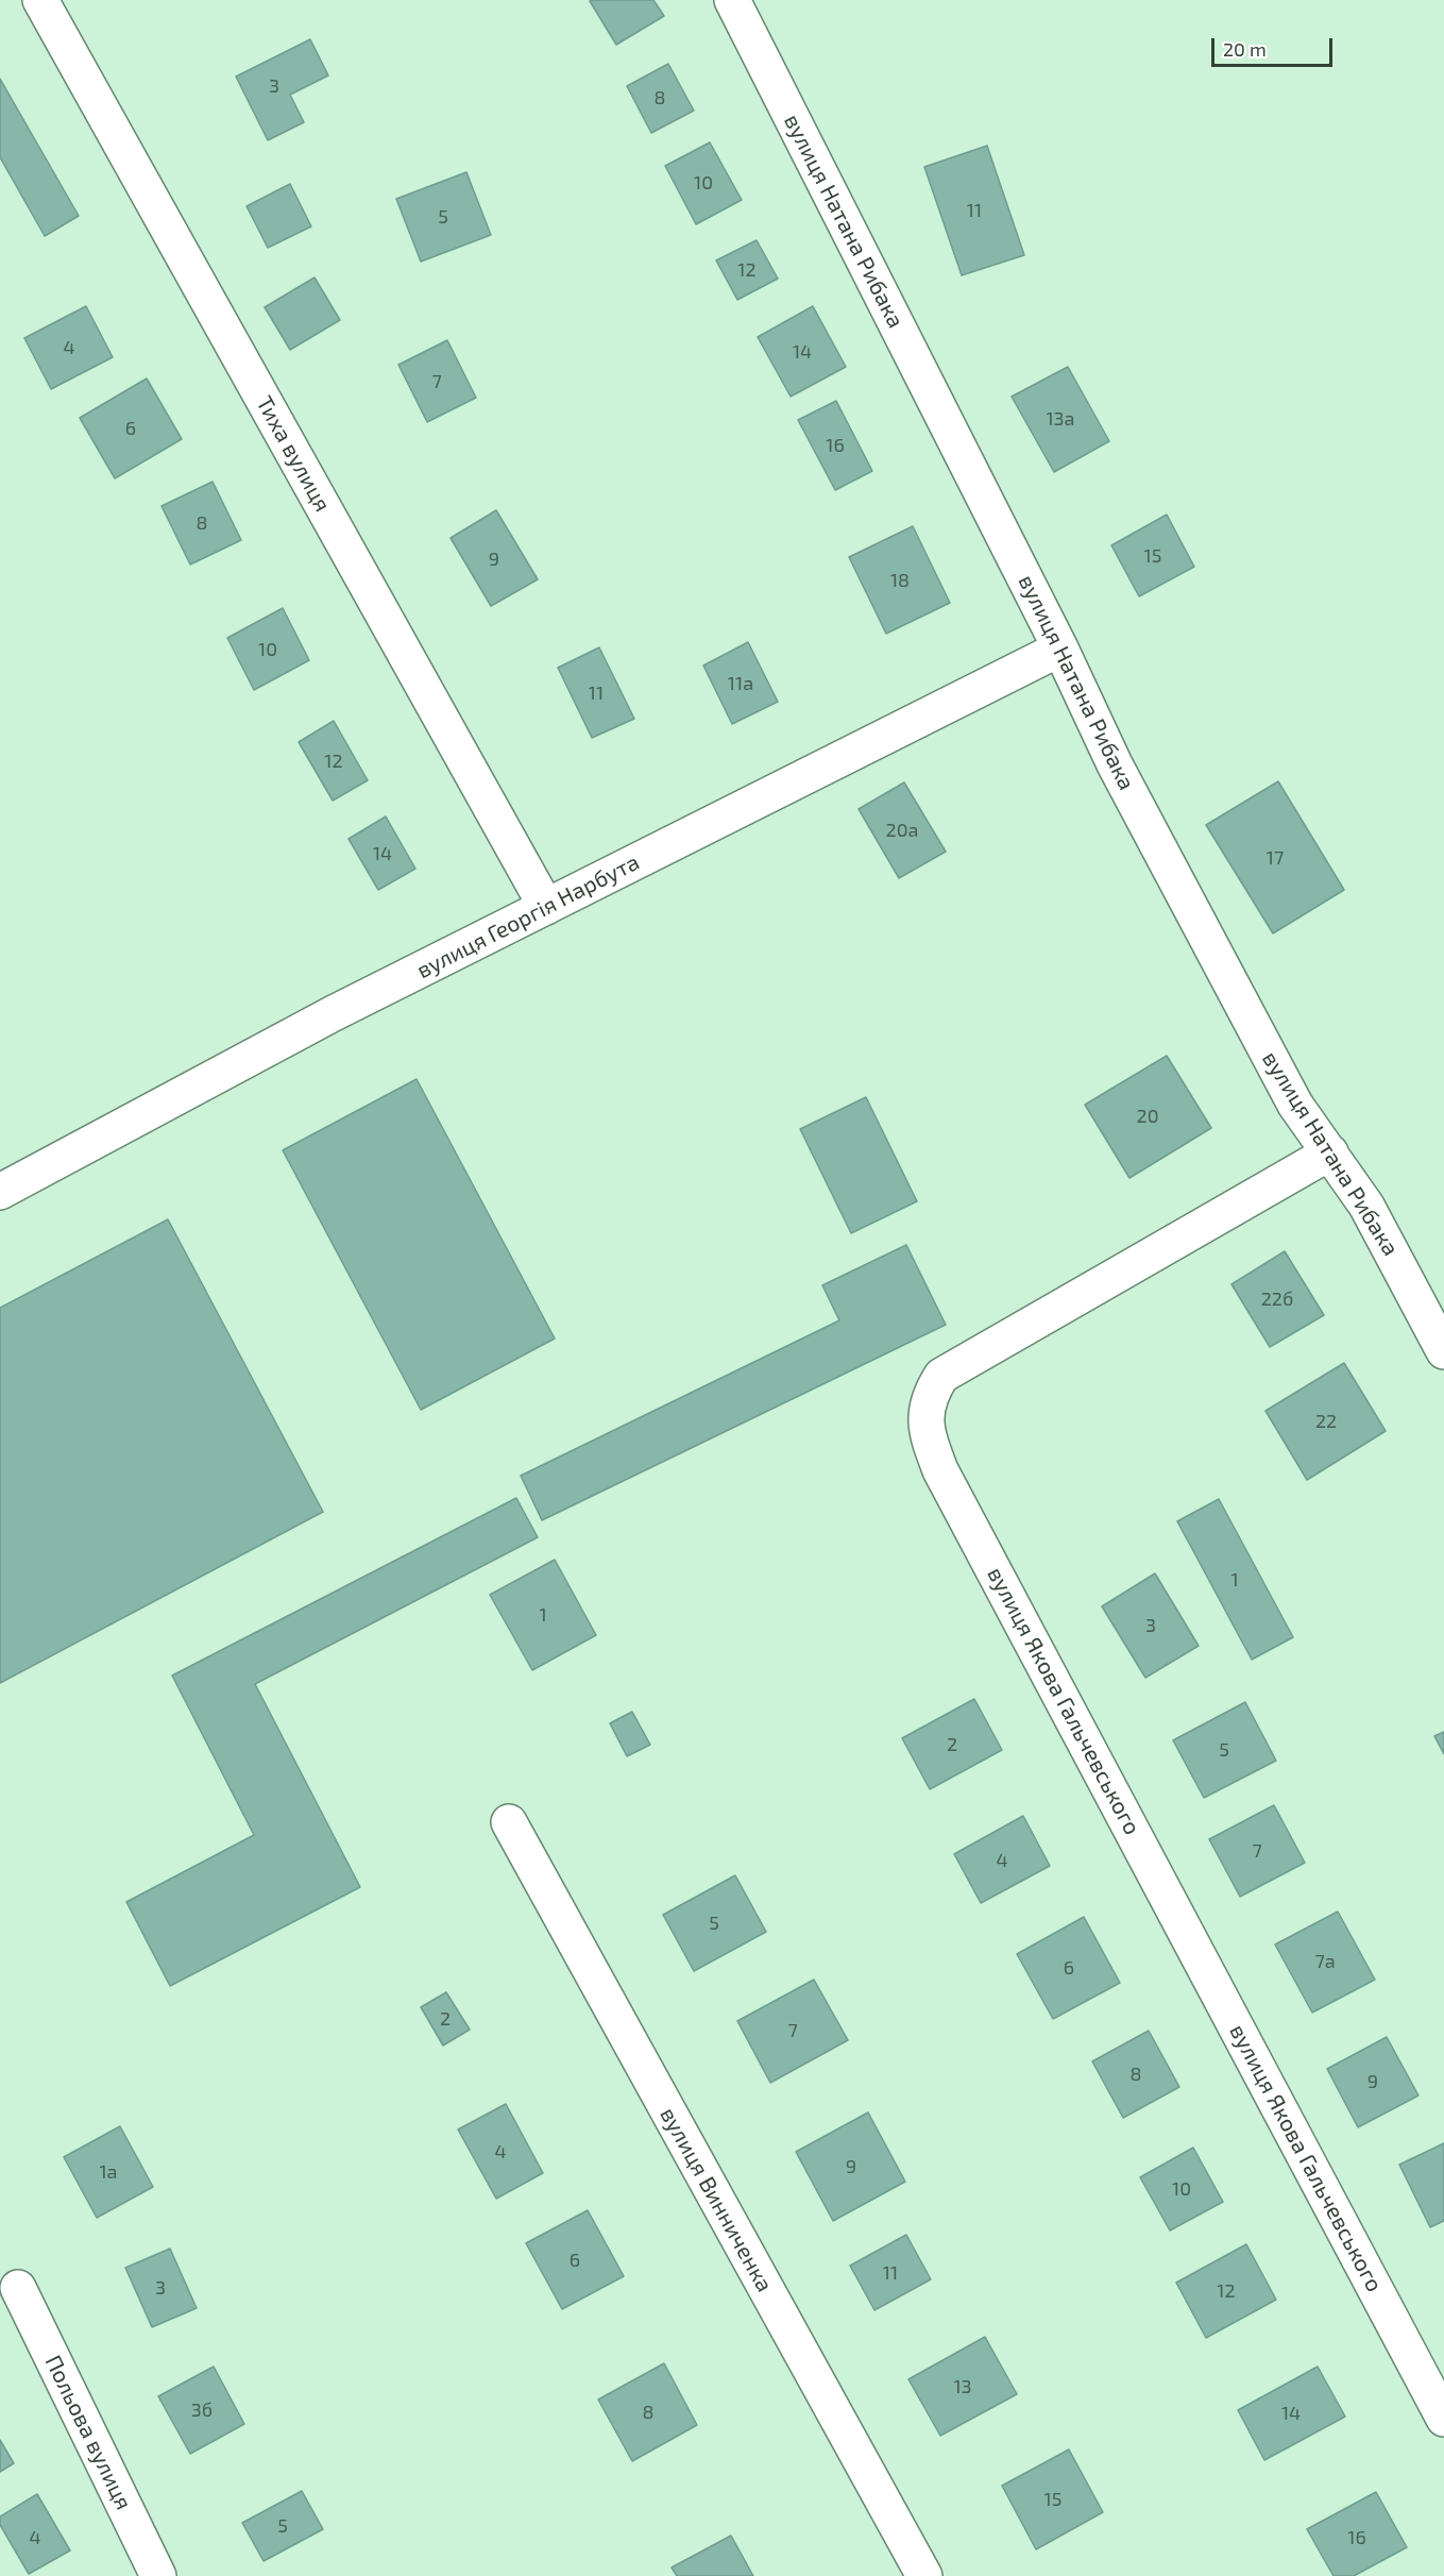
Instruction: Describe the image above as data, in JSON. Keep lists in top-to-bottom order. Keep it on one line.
{"streets":{"street":["вулиця Натана Рибака","Тиха вулиця","вулиця Георгія Нарбута","вулиця Якова Гальчевського","вулиця Винниченка","Польова вулиця"]},"crossings":[["вулиця Натана Рибака","вулиця Георгія Нарбута"],["вулиця Натана Рибака","вулиця Якова Гальчевського"],["Тиха вулиця","вулиця Георгія Нарбута"]],"house_numbers":["3","8","10","11","5","12","4","14","7","13а","6","16","8","15","9","18","10","11а","11","12","20а","14","17","20","22б","22","1","1","3","2","5","7","4","5","7а","6","2","7","8","9","4","9","1а","10","6","11","3","12","13","3б","8","14","15","5","4","16"],"scale_bar":"20 m"}
